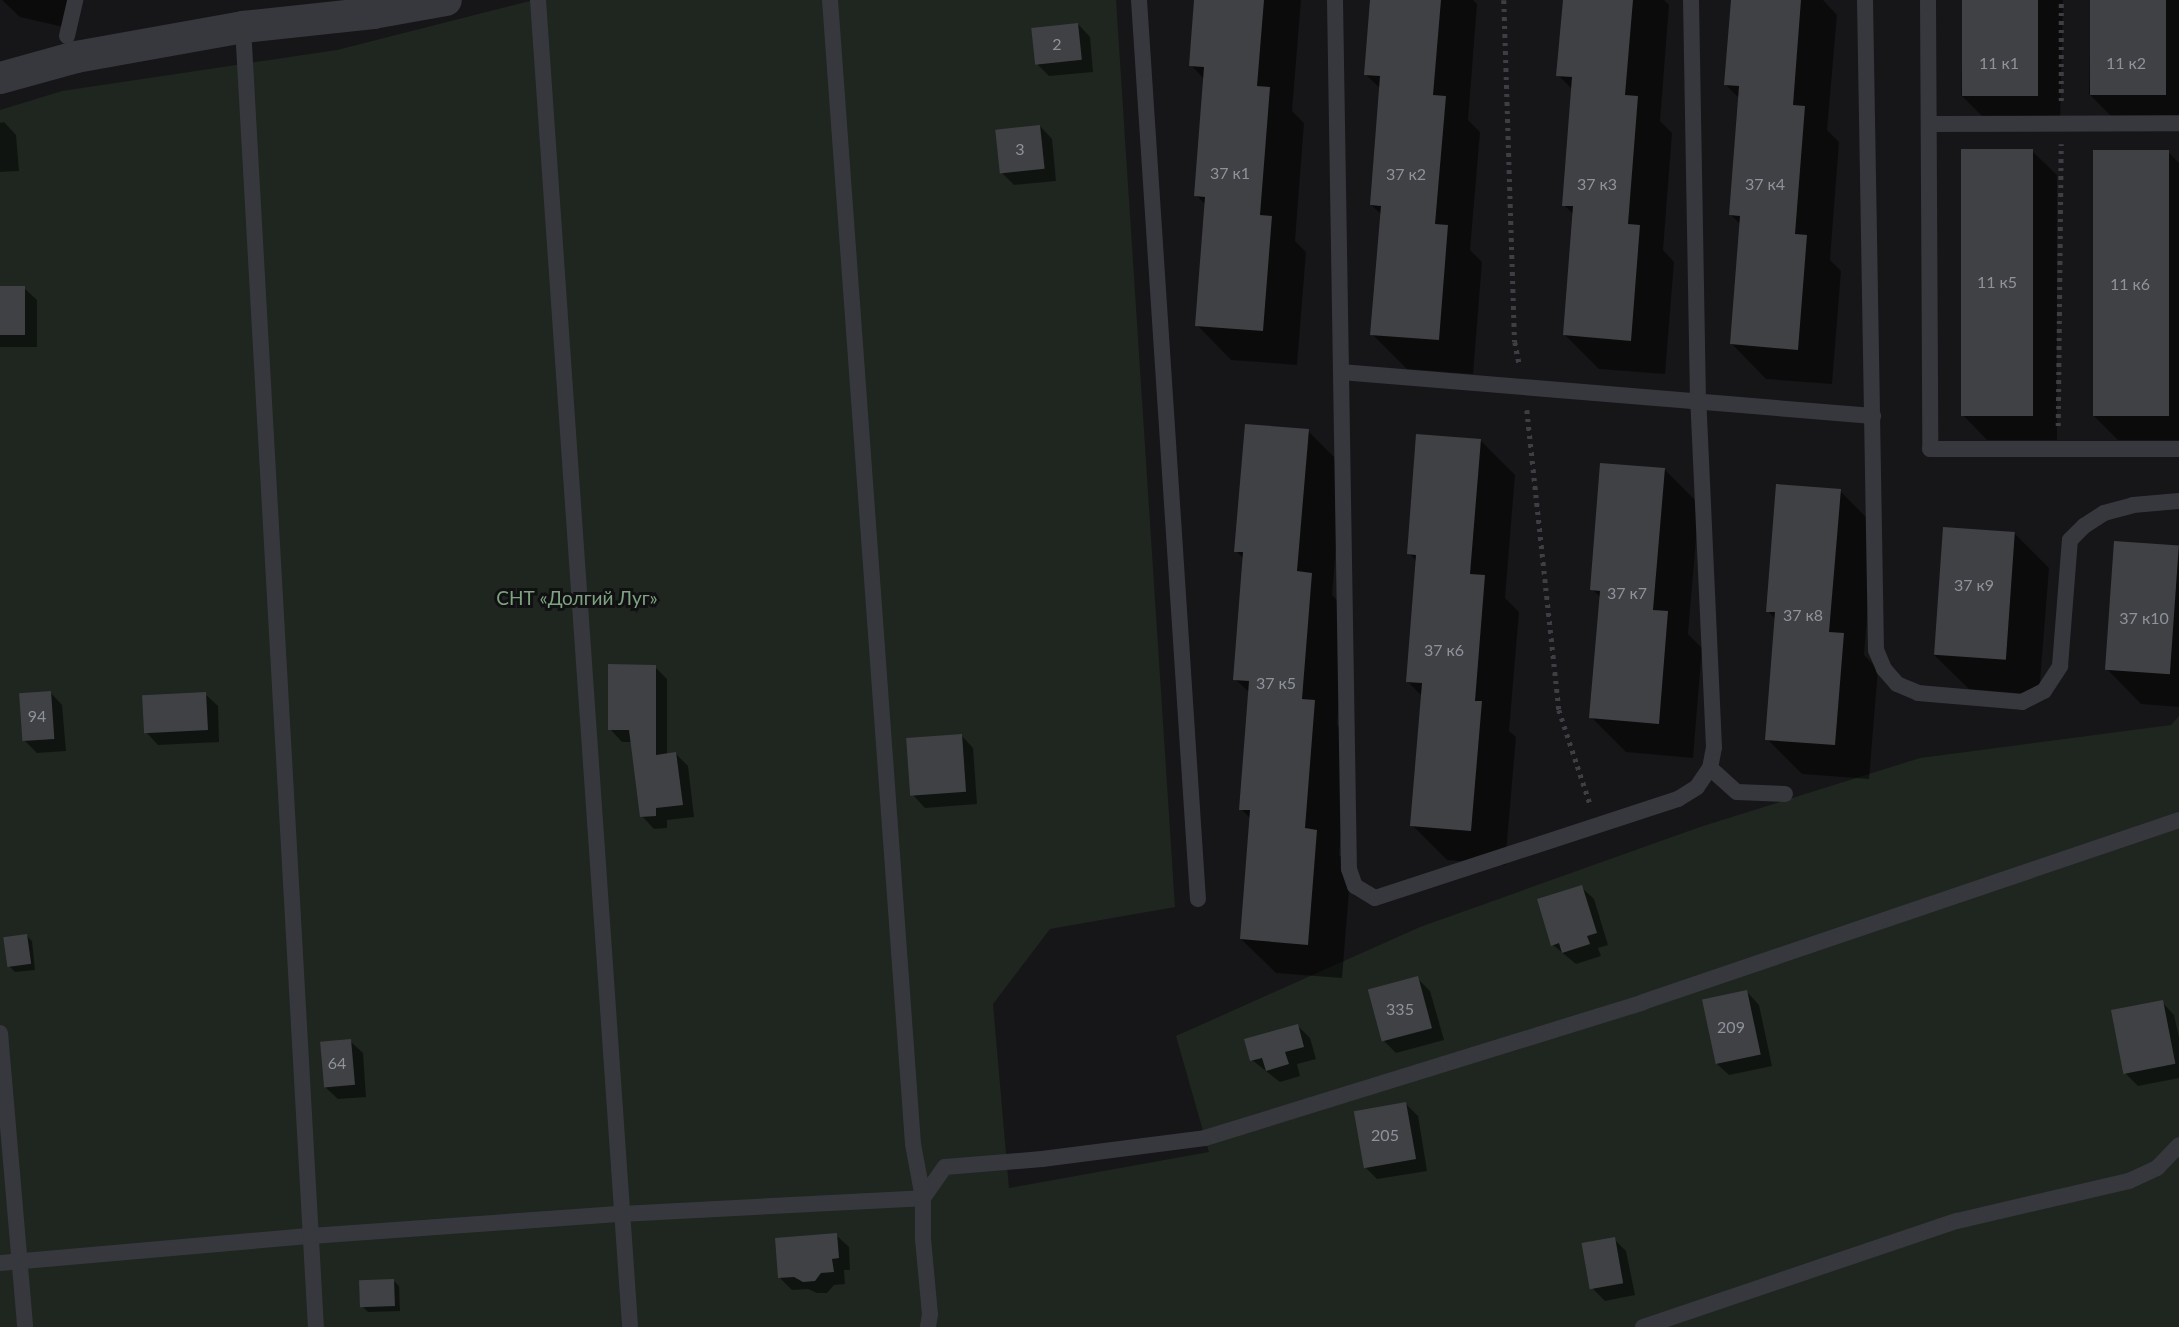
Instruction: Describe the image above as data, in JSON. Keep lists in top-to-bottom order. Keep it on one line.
{"parks":["СНТ «Долгий Луг»"],"house_numbers":["2","11 к1","11 к2","3","37 к1","37 к2","37 к3","37 к4","11 к5","11 к6","37 к9","37 к7","37 к8","37 к10","37 к6","37 к5","94","335","209","64","205"]}
